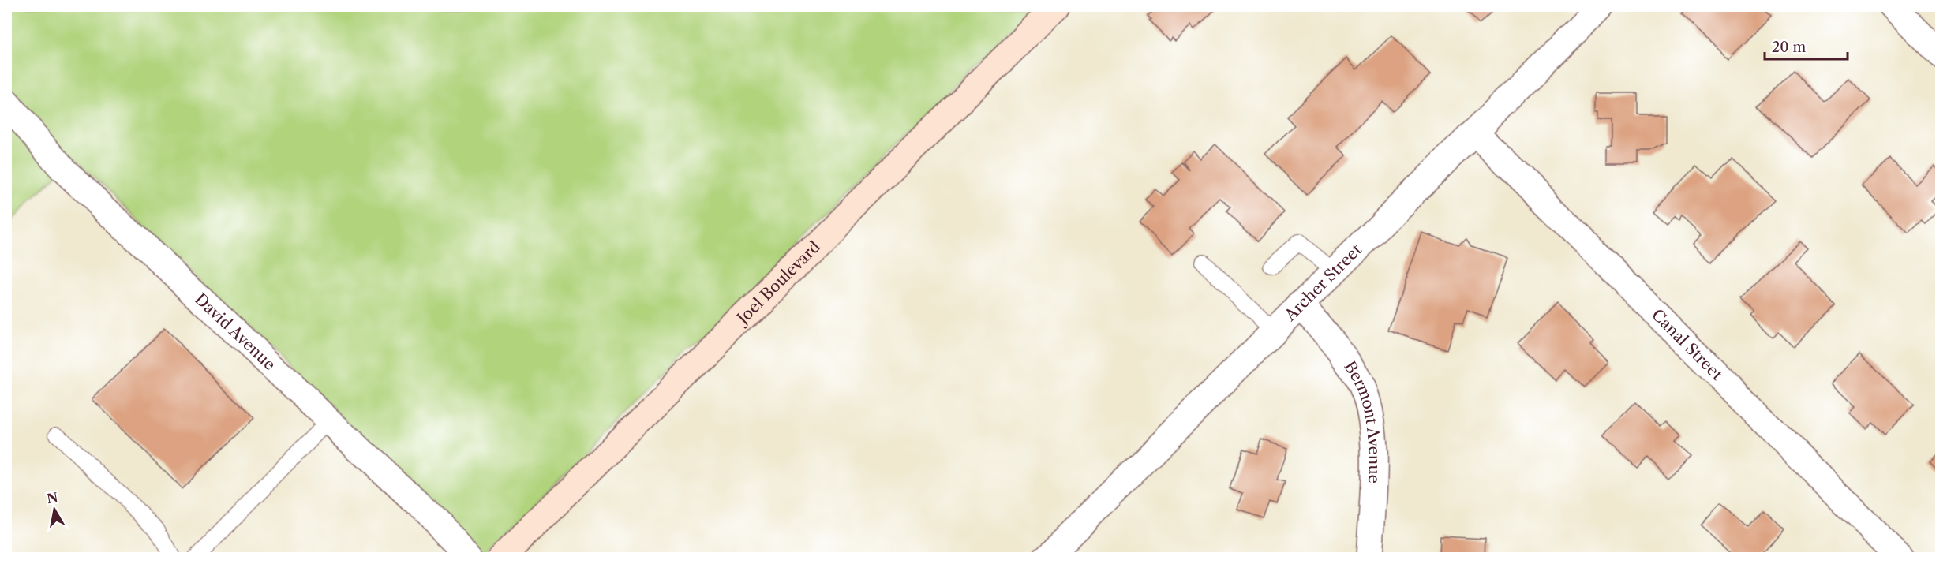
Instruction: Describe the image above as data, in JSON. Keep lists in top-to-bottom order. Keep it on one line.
{"streets":{"main road":["Joel Boulevard"],"street":["Archer Street","David Avenue","Canal Street","Bermont Avenue"]},"crossings":[["Archer Street","Canal Street"],["Archer Street","Bermont Avenue"]],"scale_bar":"20 m","north":"top"}
